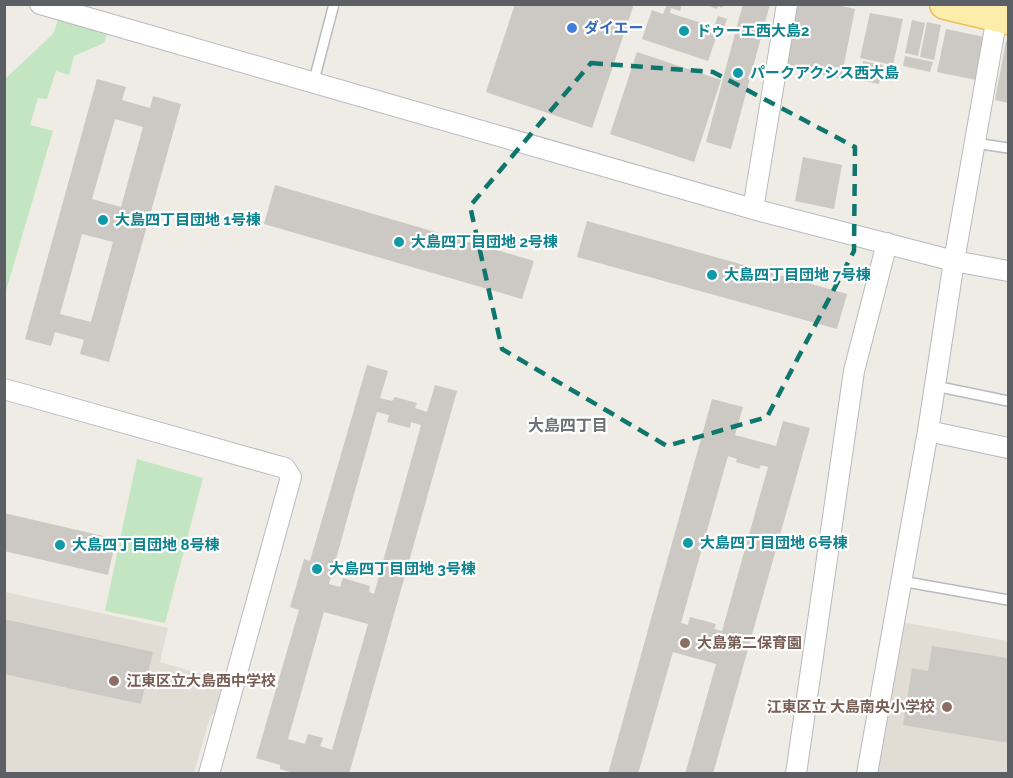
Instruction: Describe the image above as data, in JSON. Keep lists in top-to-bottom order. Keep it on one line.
{"districts":["大島四丁目"],"places":["ダイエー","ドゥーエ西大島2","パークアクシス西大島","大島四丁目団地 1号棟","大島四丁目団地 2号棟","大島四丁目団地 7号棟","大島四丁目団地 6号棟","大島四丁目団地 8号棟","大島四丁目団地 3号棟","大島第二保育園","江東区立大島西中学校","江東区立 大島南央小学校"]}
